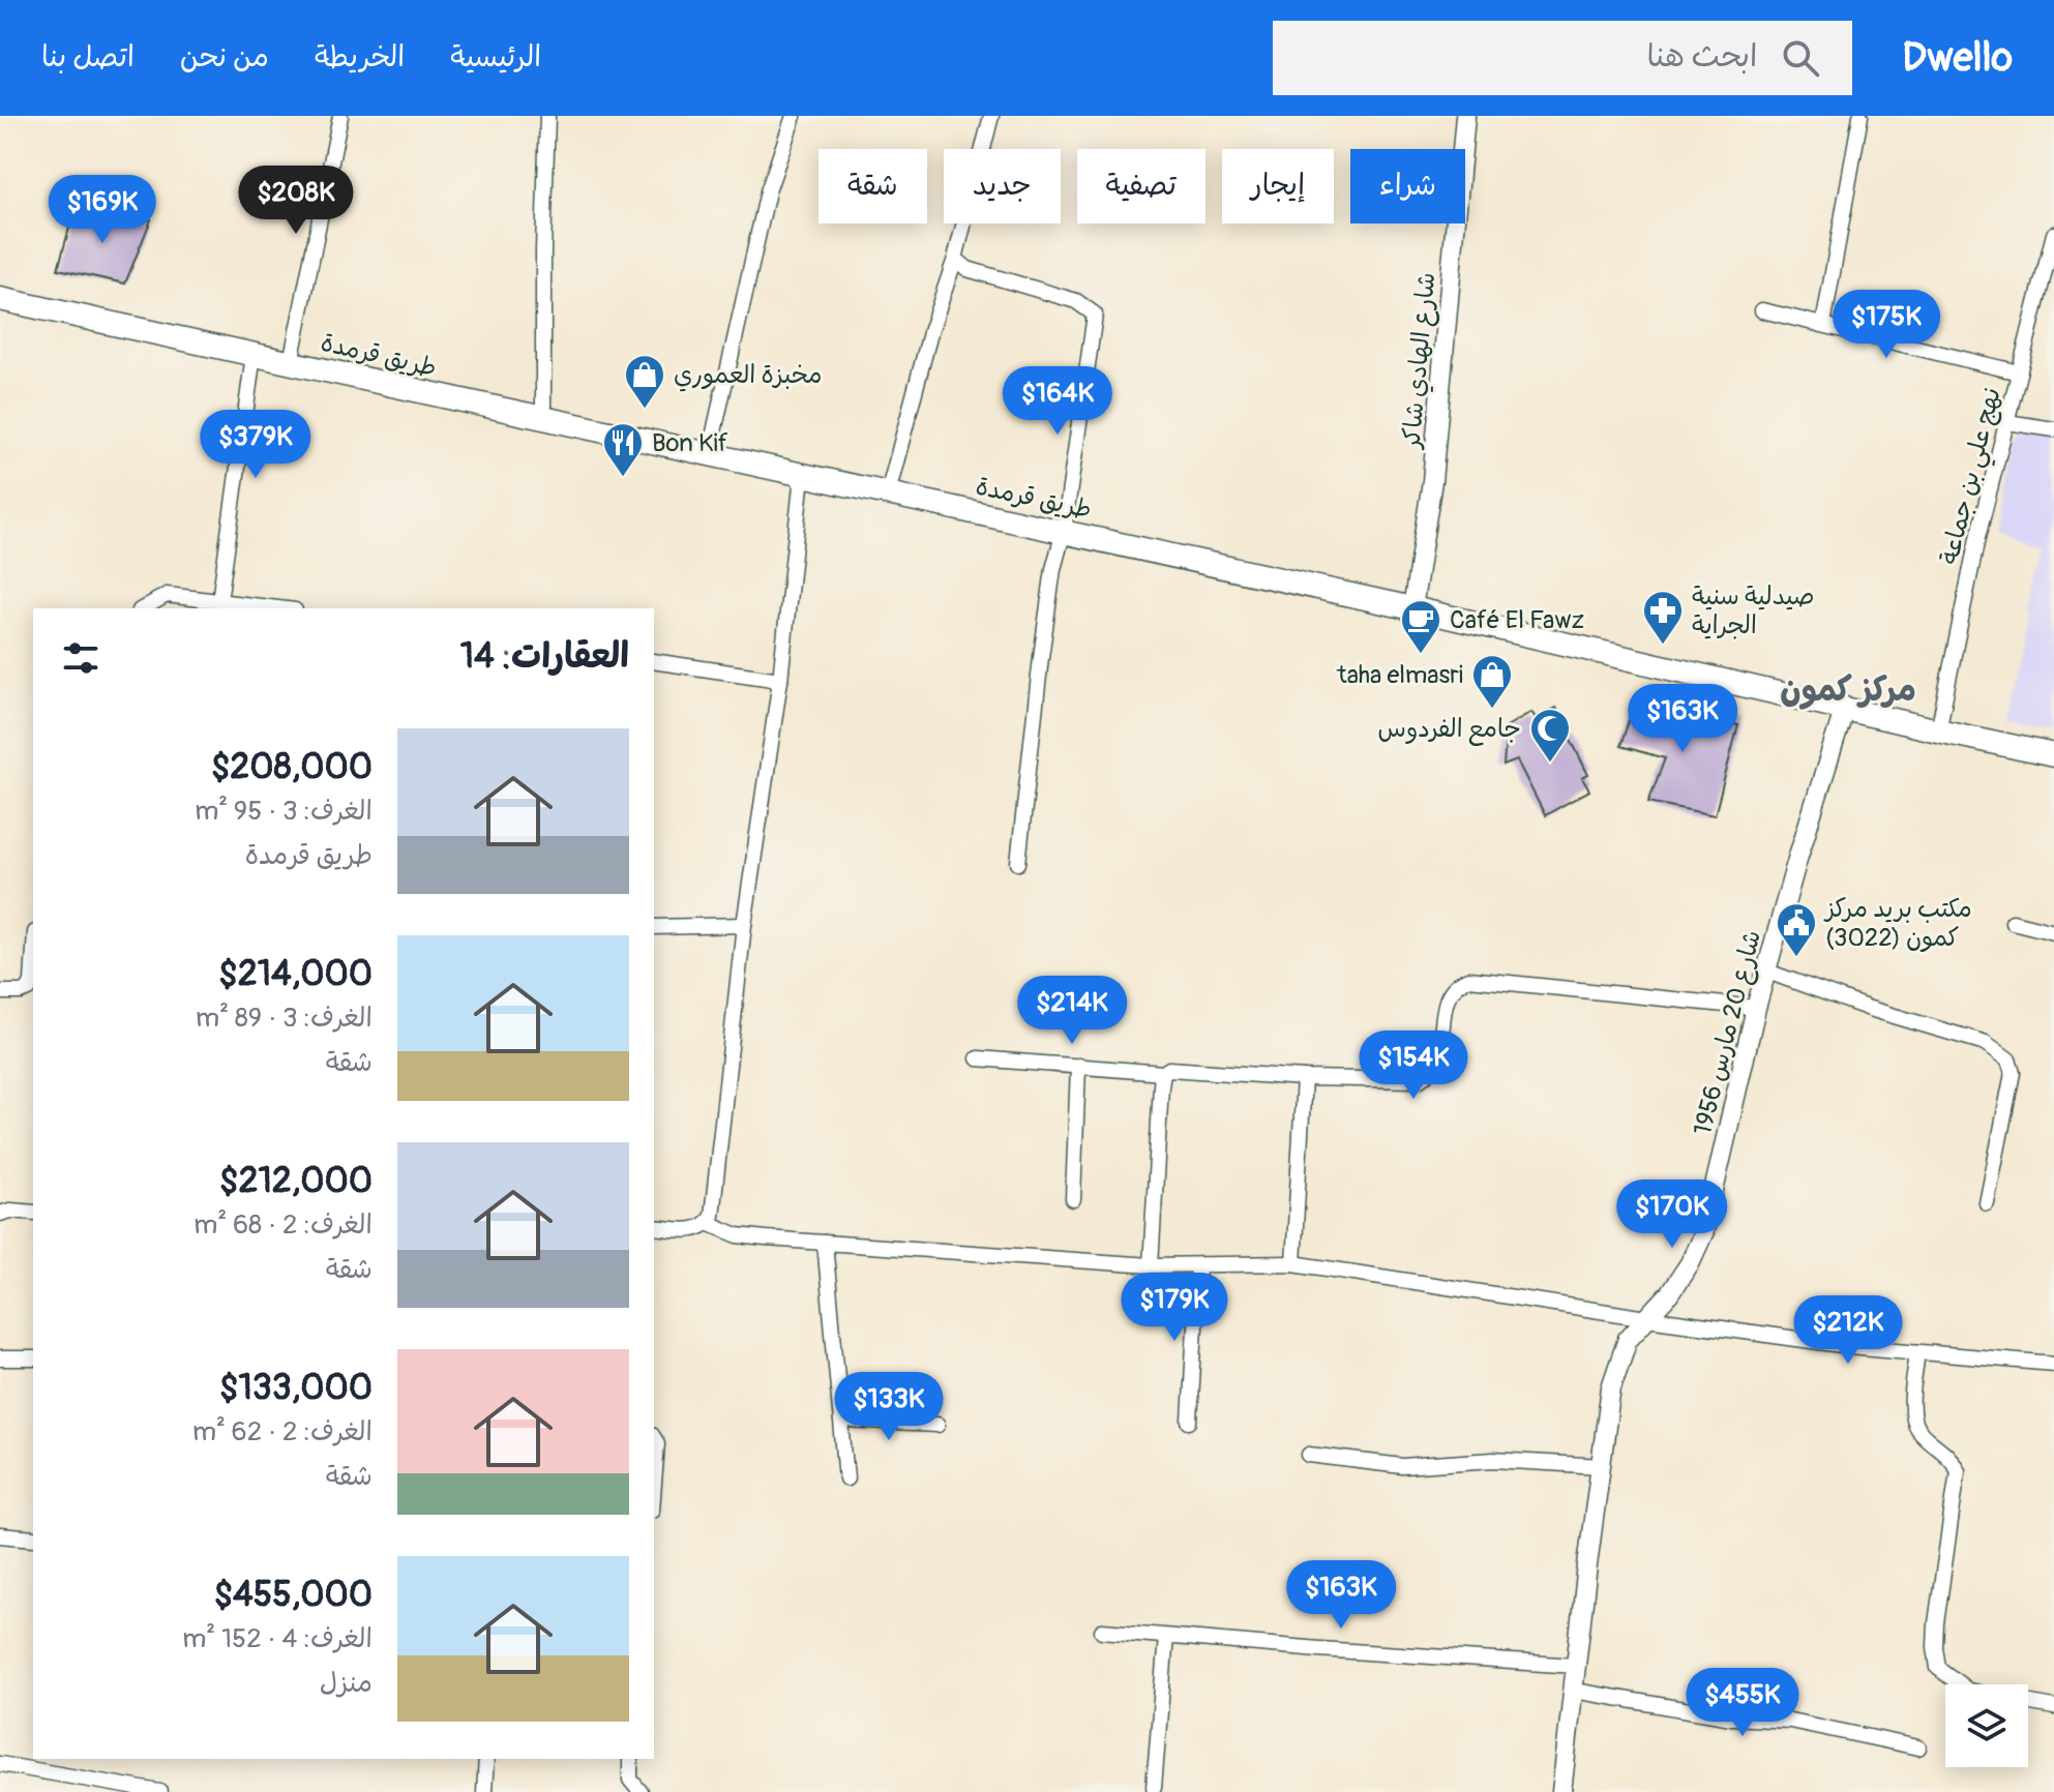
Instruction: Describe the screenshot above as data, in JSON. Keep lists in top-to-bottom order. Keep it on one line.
{"streets":{"main road":["طريق قرمدة"],"street":["شارع الهادي شاكر","نهج علي بن جماعة","شارع 20 مارس 1956"]},"crossings":[["طريق قرمدة","شارع الهادي شاكر"],["طريق قرمدة","نهج علي بن جماعة"],["طريق قرمدة","شارع 20 مارس 1956"]],"districts":["مركز كمون"],"places":{"shop":["مخبزة العموري","taha elmasri"],"restaurant":["Bon Kif"],"pharmacy":["صيدلية سنية الجراية"],"cafe":["Café El Fawz"],"mosque":["جامع الفردوس"],"public building":["مكتب بريد مركز كمون (3022)"]},"page":{"header":"Dwello","search":"ابحث هنا","nav":["الرئيسية","الخريطة","من نحن","اتصل بنا"],"chip":["شراء","إيجار","تصفية","جديد","شقة"],"price":["$208K","$169K","$175K","$164K","$379K","$163K","$214K","$154K","$170K","$179K","$212K","$133K","$163K","$455K"],"heading":"العقارات: 14","list":[{"name":"$208,000","note":"الغرف: 3 · 95 m² · طريق قرمدة"},{"name":"$214,000","note":"الغرف: 3 · 89 m² · شقة"},{"name":"$212,000","note":"الغرف: 2 · 68 m² · شقة"},{"name":"$133,000","note":"الغرف: 2 · 62 m² · شقة"},{"name":"$455,000","note":"الغرف: 4 · 152 m² · منزل"}]}}
